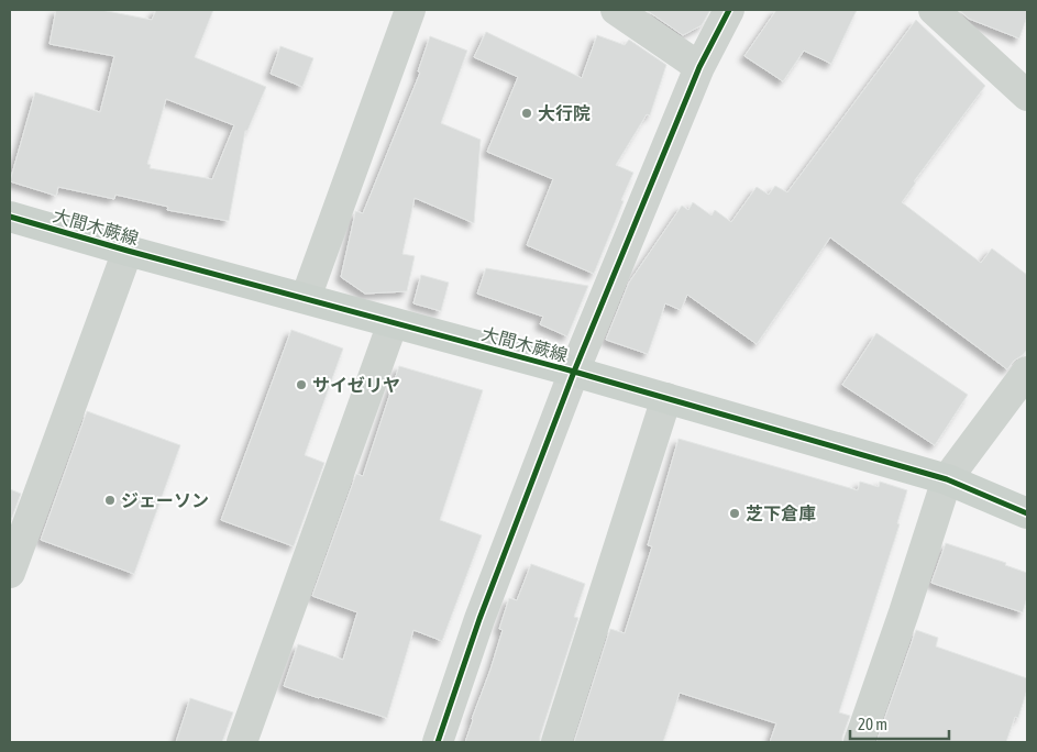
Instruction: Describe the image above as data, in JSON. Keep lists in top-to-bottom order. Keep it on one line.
{"streets":{"main road":["大間木蕨線"]},"places":["大行院","サイゼリヤ","ジェーソン","芝下倉庫"],"scale_bar":"20 m"}
